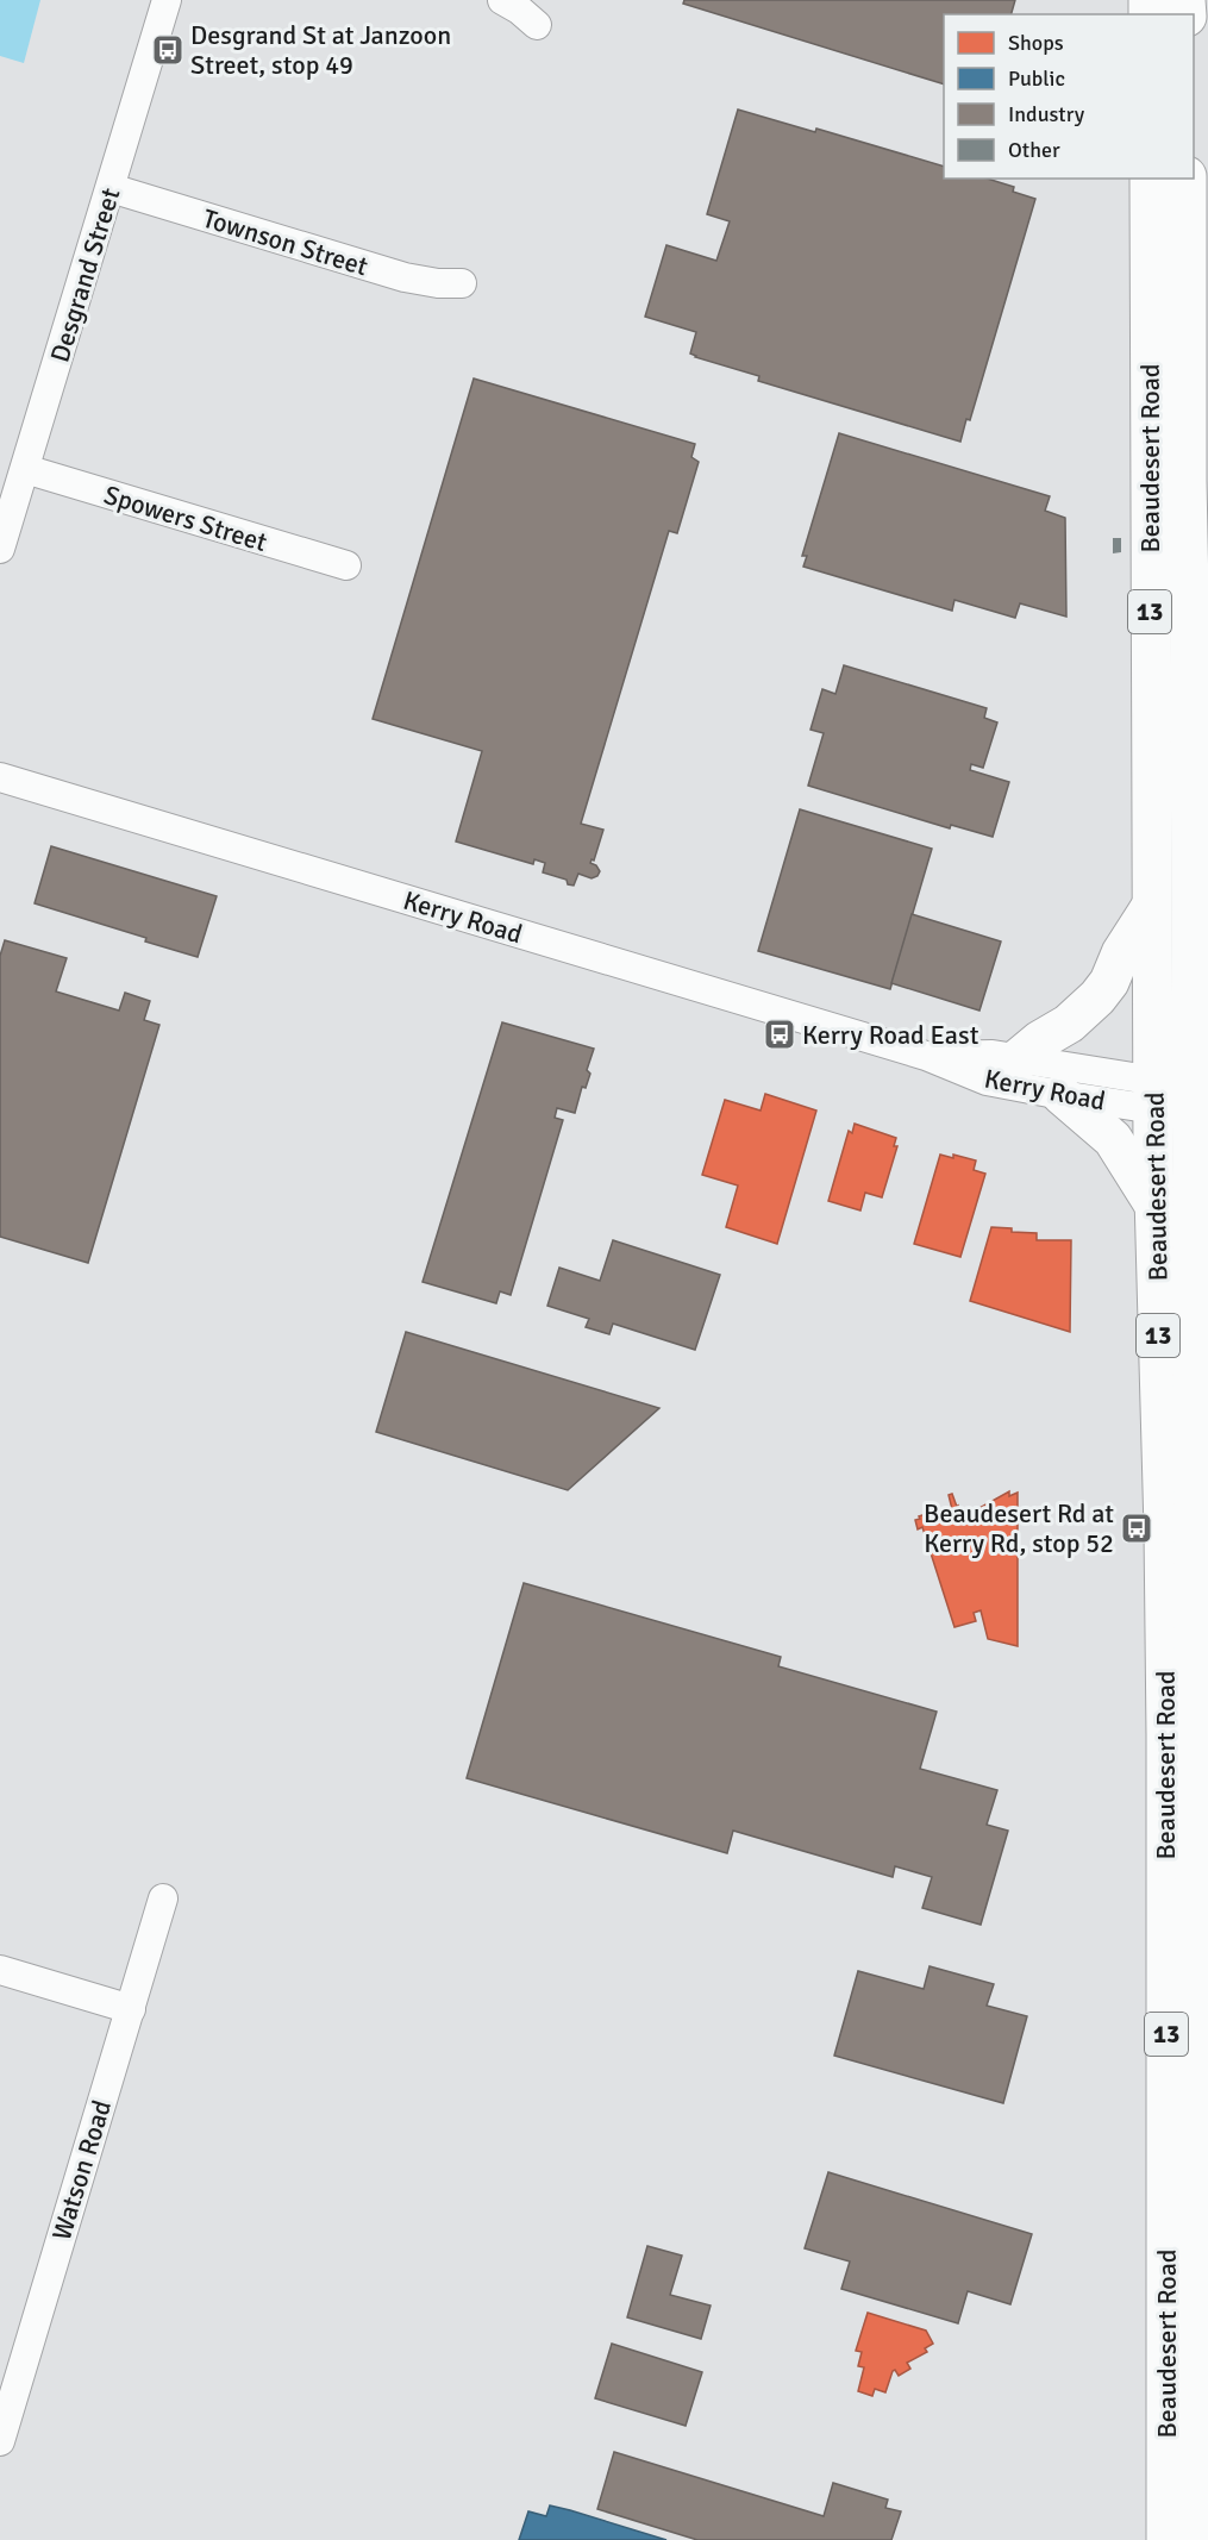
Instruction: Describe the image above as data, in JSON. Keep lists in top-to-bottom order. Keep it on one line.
{"streets":{"highway":["Beaudesert Road","13"],"street":["Townson Street","Desgrand Street","Spowers Street","Kerry Road","Watson Road"]},"crossings":[["Townson Street","Desgrand Street"],["Desgrand Street","Spowers Street"],["Beaudesert Road","Kerry Road"]],"places":{"bus stop":["Desgrand St at Janzoon Street, stop 49","Kerry Road East","Beaudesert Rd at Kerry Rd, stop 52"]},"legend":["Shops","Public","Industry","Other"]}
